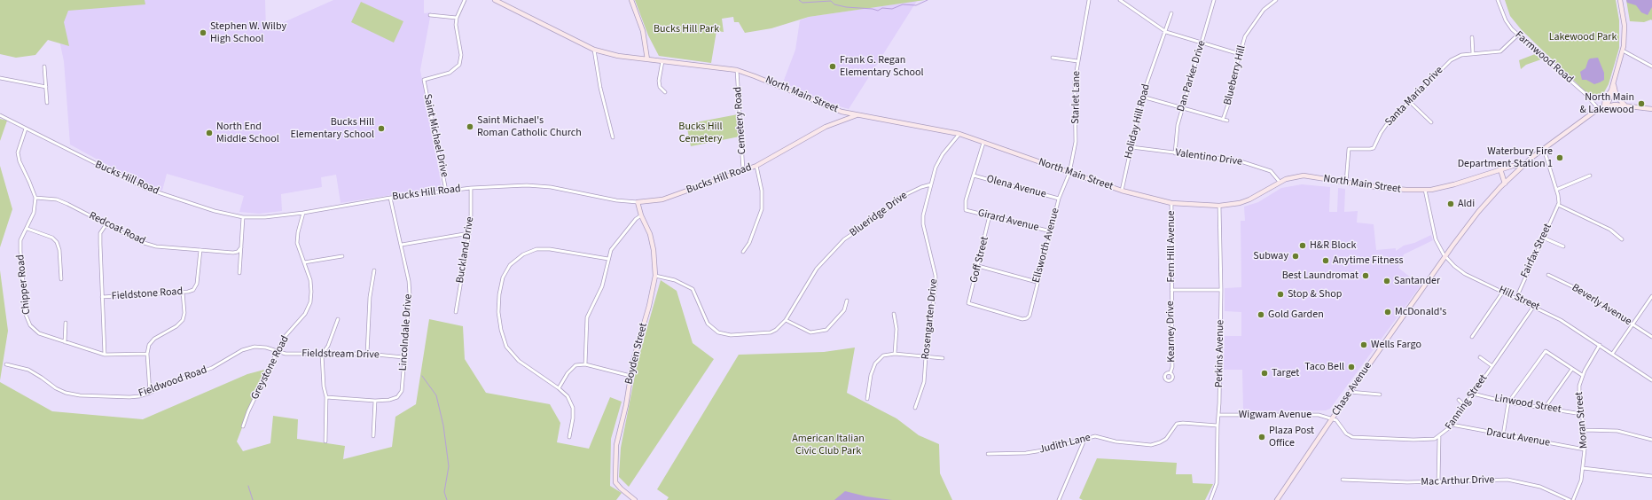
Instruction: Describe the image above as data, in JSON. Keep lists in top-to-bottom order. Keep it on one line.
{"streets":{"main road":["North Main Street","Bucks Hill Road","Boyden Street","Chase Avenue"],"street":["Farmwood Road","Blueberry Hill","Dan Parker Drive","Santa Maria Drive","Starlet Lane","Cemetery Road","Holiday Hill Road","Saint Michael Drive","Valentino Drive","Olena Avenue","Blueridge Drive","Girard Avenue","Redcoat Road","Ellsworth Avenue","Fern Hill Avenue","Buckland Drive","Fairfax Street","Goff Street","Chipper Road","Fieldstone Road","Hill Street","Beverly Avenue","Rosengarten Drive","Kearney Drive","Lincolndale Drive","Perkins Avenue","Fieldstream Drive","Greystone Road","Fieldwood Road","Fanning Street","Linwood Street","Wigwam Avenue","Moran Street","Dracut Avenue","Judith Lane","Mac Arthur Drive"]},"crossings":[["Farmwood Road","North Main Street"],["Farmwood Road","Santa Maria Drive"],["Dan Parker Drive","Valentino Drive"],["North Main Street","Santa Maria Drive"],["North Main Street","Starlet Lane"],["North Main Street","Cemetery Road"],["North Main Street","Holiday Hill Road"],["North Main Street","Valentino Drive"],["North Main Street","Bucks Hill Road"],["North Main Street","Ellsworth Avenue"],["North Main Street","Fern Hill Avenue"],["North Main Street","Hill Street"],["North Main Street","Rosengarten Drive"],["North Main Street","Perkins Avenue"],["North Main Street","Chase Avenue"],["Starlet Lane","Ellsworth Avenue"],["Cemetery Road","Bucks Hill Road"],["Holiday Hill Road","Valentino Drive"],["Saint Michael Drive","Bucks Hill Road"],["Bucks Hill Road","Buckland Drive"],["Bucks Hill Road","Lincolndale Drive"],["Bucks Hill Road","Boyden Street"],["Bucks Hill Road","Greystone Road"],["Olena Avenue","Girard Avenue"],["Olena Avenue","Ellsworth Avenue"],["Blueridge Drive","Rosengarten Drive"],["Blueridge Drive","Boyden Street"],["Girard Avenue","Ellsworth Avenue"],["Girard Avenue","Goff Street"],["Redcoat Road","Chipper Road"],["Redcoat Road","Fieldstone Road"],["Ellsworth Avenue","Goff Street"],["Fern Hill Avenue","Kearney Drive"],["Fairfax Street","Hill Street"],["Hill Street","Chase Avenue"],["Hill Street","Fanning Street"],["Hill Street","Moran Street"],["Lincolndale Drive","Fieldstream Drive"],["Perkins Avenue","Wigwam Avenue"],["Perkins Avenue","Judith Lane"],["Fieldstream Drive","Greystone Road"],["Fieldstream Drive","Fieldwood Road"],["Greystone Road","Fieldwood Road"],["Chase Avenue","Fanning Street"],["Chase Avenue","Wigwam Avenue"],["Fanning Street","Linwood Street"],["Fanning Street","Wigwam Avenue"],["Fanning Street","Dracut Avenue"],["Linwood Street","Moran Street"],["Moran Street","Dracut Avenue"]],"parks":["Bucks Hill Park","Lakewood Park","Bucks Hill Cemetery","American Italian Civic Club Park"],"places":["Stephen W. Wilby High School","Frank G. Regan Elementary School","North Main & Lakewood","Saint Michael's Roman Catholic Church","Bucks Hill Elementary School","North End Middle School","Waterbury Fire Department Station 1","Aldi","H&R Block","Subway","Anytime Fitness","Best Laundromat","Santander","Stop & Shop","McDonald's","Gold Garden","Wells Fargo","Taco Bell","Target","Plaza Post Office"]}
